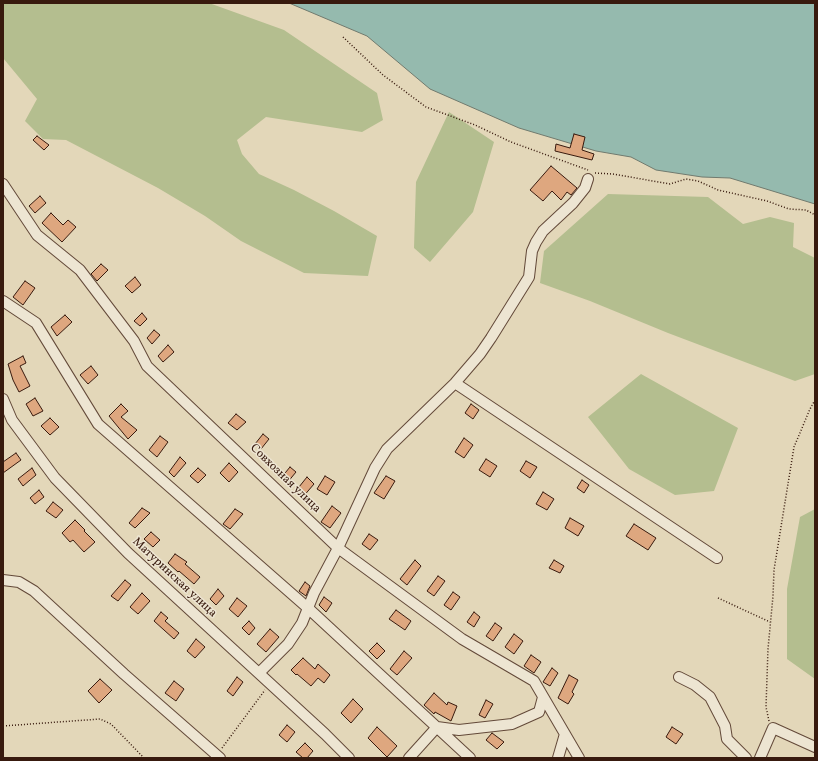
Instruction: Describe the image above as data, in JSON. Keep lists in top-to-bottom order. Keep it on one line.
{"streets":{"street":["Совхозная улица","Матуринская улица"]}}
